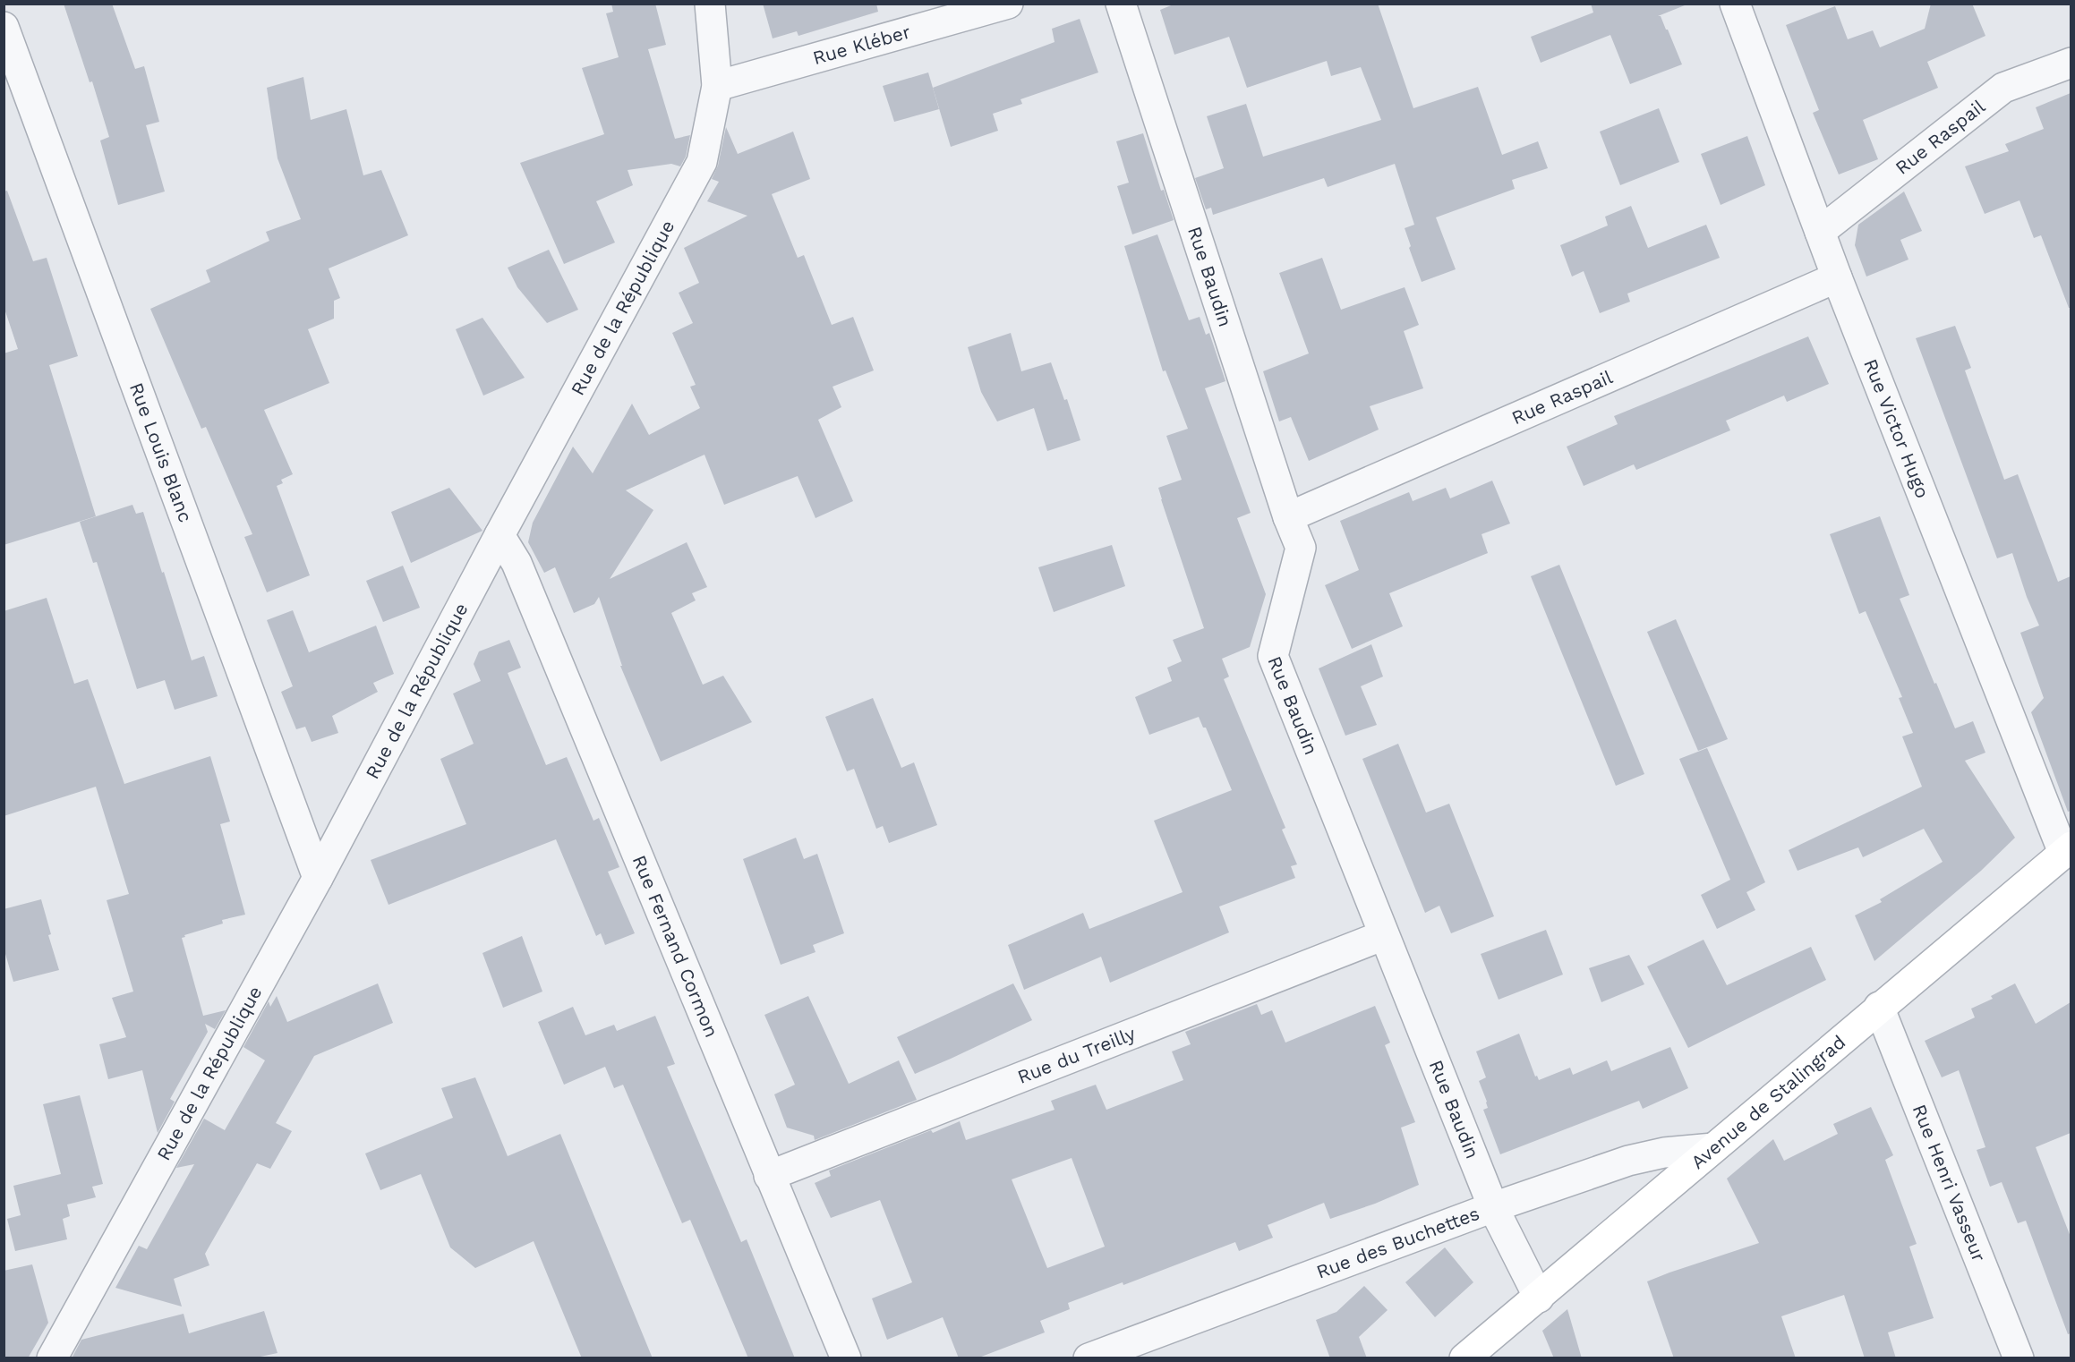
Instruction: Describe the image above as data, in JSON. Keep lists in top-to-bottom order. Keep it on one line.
{"streets":{"main road":["Avenue de Stalingrad"],"street":["Rue Kléber","Rue Raspail","Rue Baudin","Rue de la République","Rue Victor Hugo","Rue Louis Blanc","Rue Fernand Cormon","Rue du Treilly","Rue Henri Vasseur","Rue des Buchettes"]},"crossings":[["Rue Kléber","Rue de la République"],["Rue Raspail","Rue Baudin"],["Rue Raspail","Rue Victor Hugo"],["Rue Baudin","Rue du Treilly"],["Rue Baudin","Avenue de Stalingrad"],["Rue Baudin","Rue des Buchettes"],["Rue de la République","Rue Louis Blanc"],["Rue de la République","Rue Fernand Cormon"],["Rue Victor Hugo","Avenue de Stalingrad"],["Rue Fernand Cormon","Rue du Treilly"],["Avenue de Stalingrad","Rue Henri Vasseur"],["Avenue de Stalingrad","Rue des Buchettes"]]}
